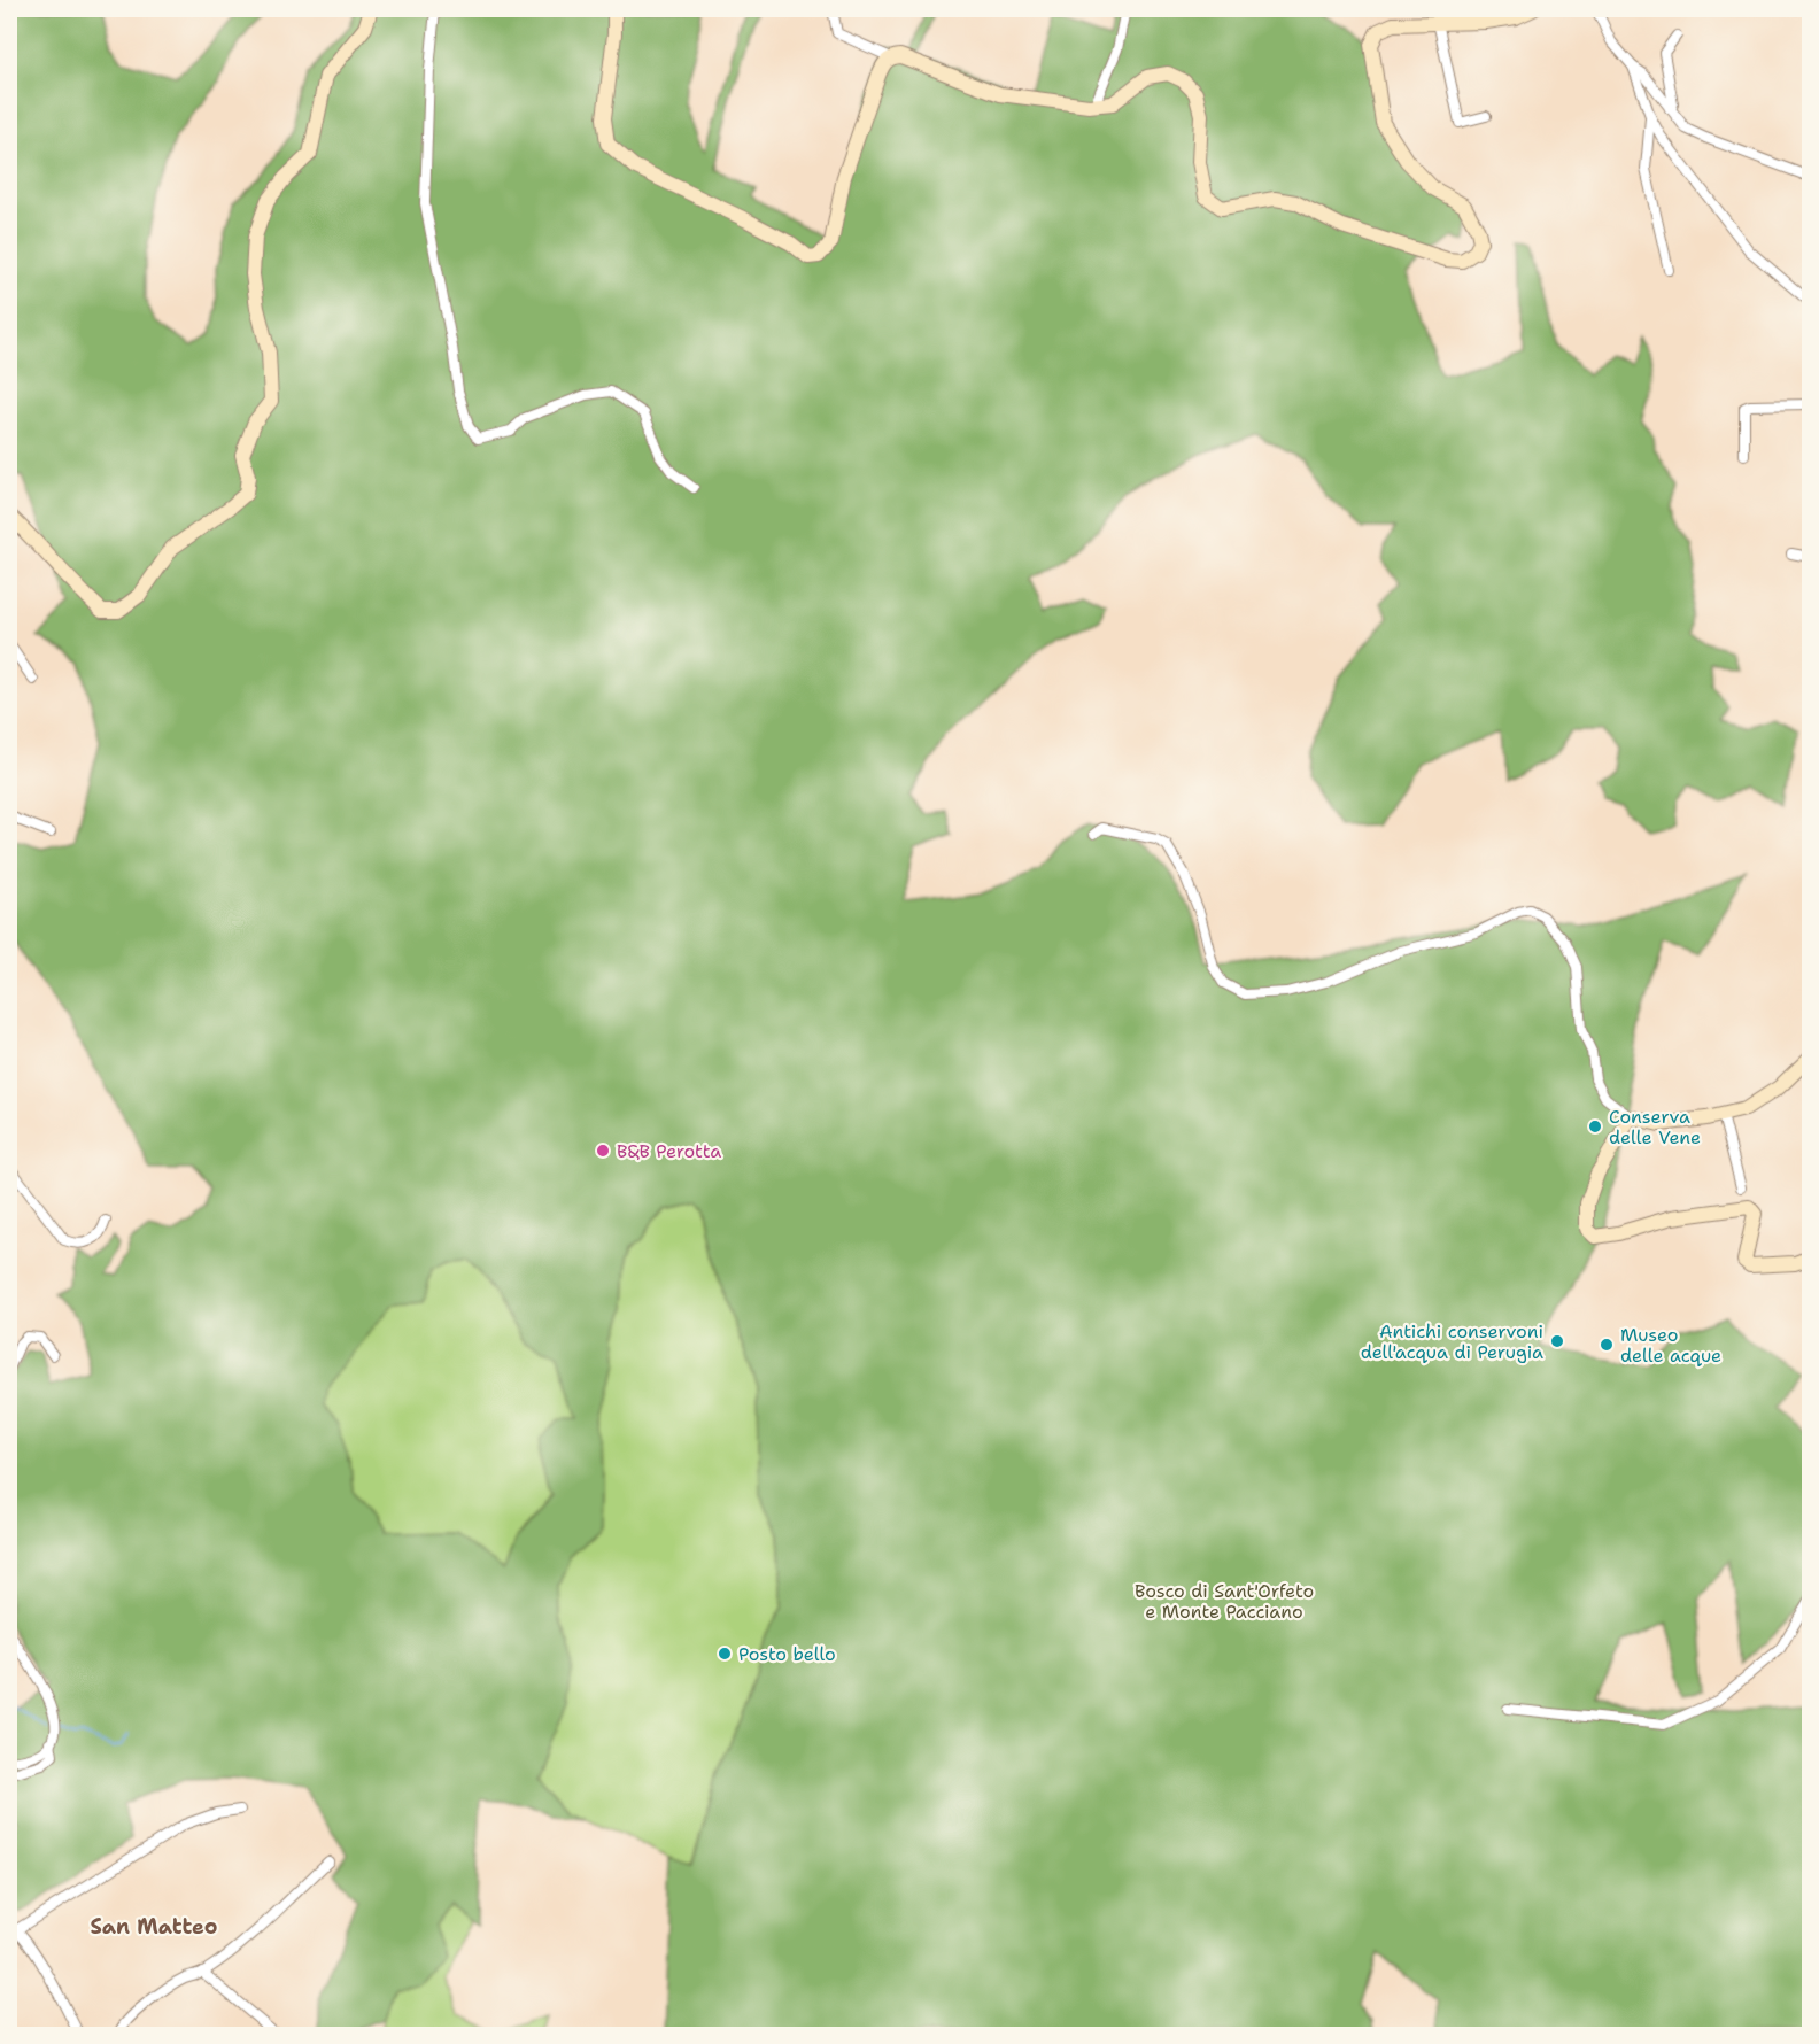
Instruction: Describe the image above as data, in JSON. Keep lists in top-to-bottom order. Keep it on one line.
{"districts":["San Matteo"],"parks":["Bosco di Sant'Orfeto e Monte Pacciano"],"places":["Conserva delle Vene","B&B Perotta","Antichi conservoni dell'acqua di Perugia","Museo delle acque","Posto bello"]}
